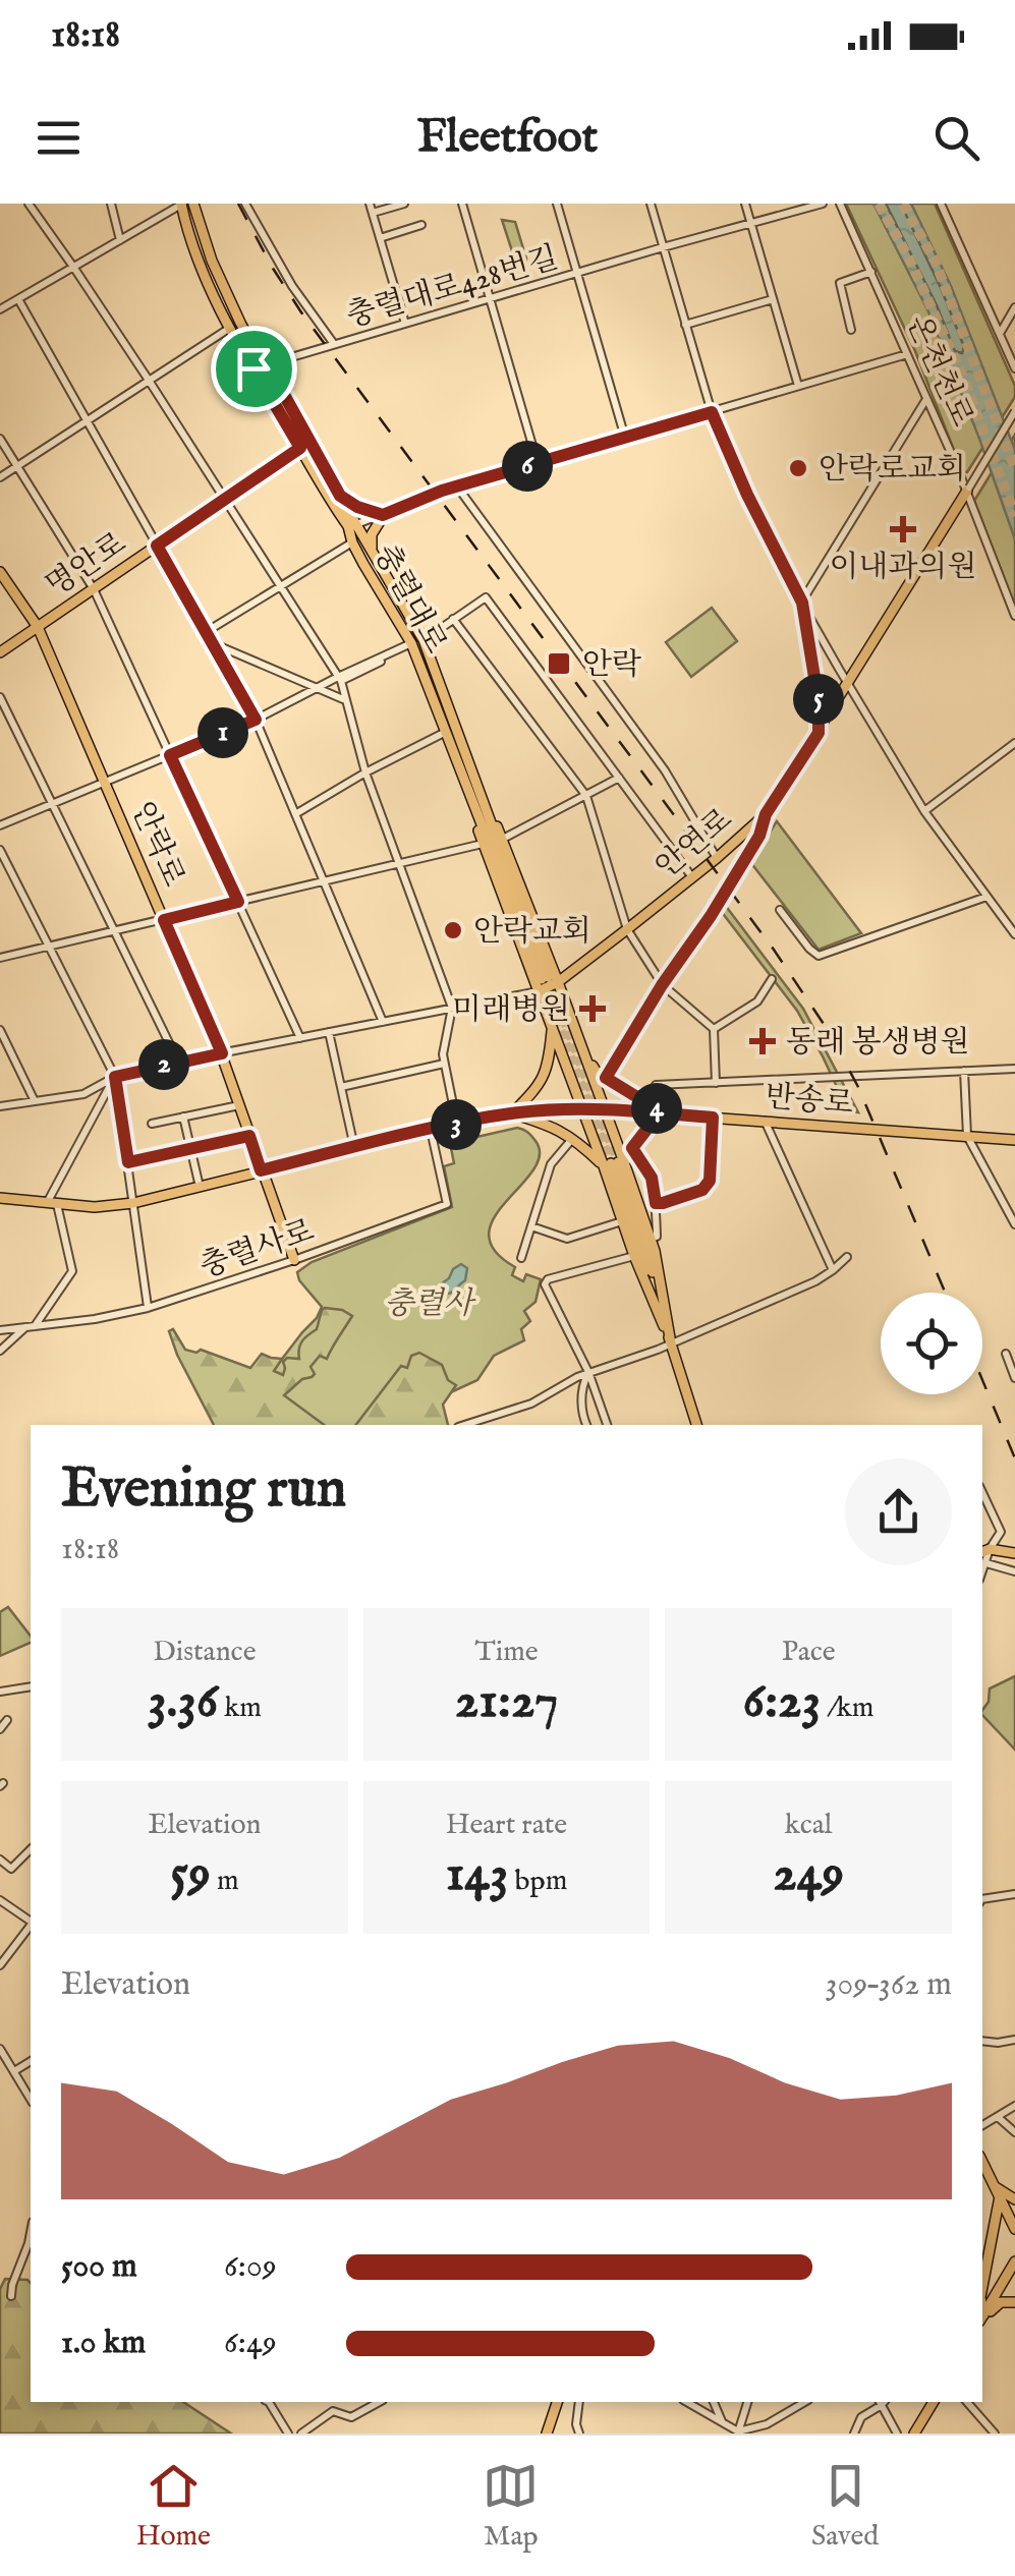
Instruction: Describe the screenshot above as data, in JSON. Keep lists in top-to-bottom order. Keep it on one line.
{"streets":{"main road":["명안로","충렬대로","안연로","안락로","반송로"],"street":["충렬대로428번길","온천천로","충렬사로"]},"crossings":[["충렬대로428번길","충렬대로"],["온천천로","안연로"],["명안로","충렬대로"],["명안로","안락로"],["안연로","반송로"],["안락로","반송로"],["안락로","충렬사로"],["반송로","충렬사로"]],"parks":["충렬사"],"places":{"other":["안락로교회","안락교회"],"health":["이내과의원","미래병원","동래 봉생병원"],"transit":["안락"]},"page":{"status":"18:18","header":"Fleetfoot","pins":["6","5","1","2","4","3"],"heading":["Evening run","18:18"],"stats":[["Distance","3.36 km"],["Time","21:27"],["Pace","6:23 /km"],["Elevation","59 m"],["Heart rate","143 bpm"],["kcal","249"]],"chart":["Elevation","309–362 m"],"list":[{"name":"500 m","note":"6:09"},{"name":"1.0 km","note":"6:49"}],"tabs":["Home","Map","Saved"]}}
